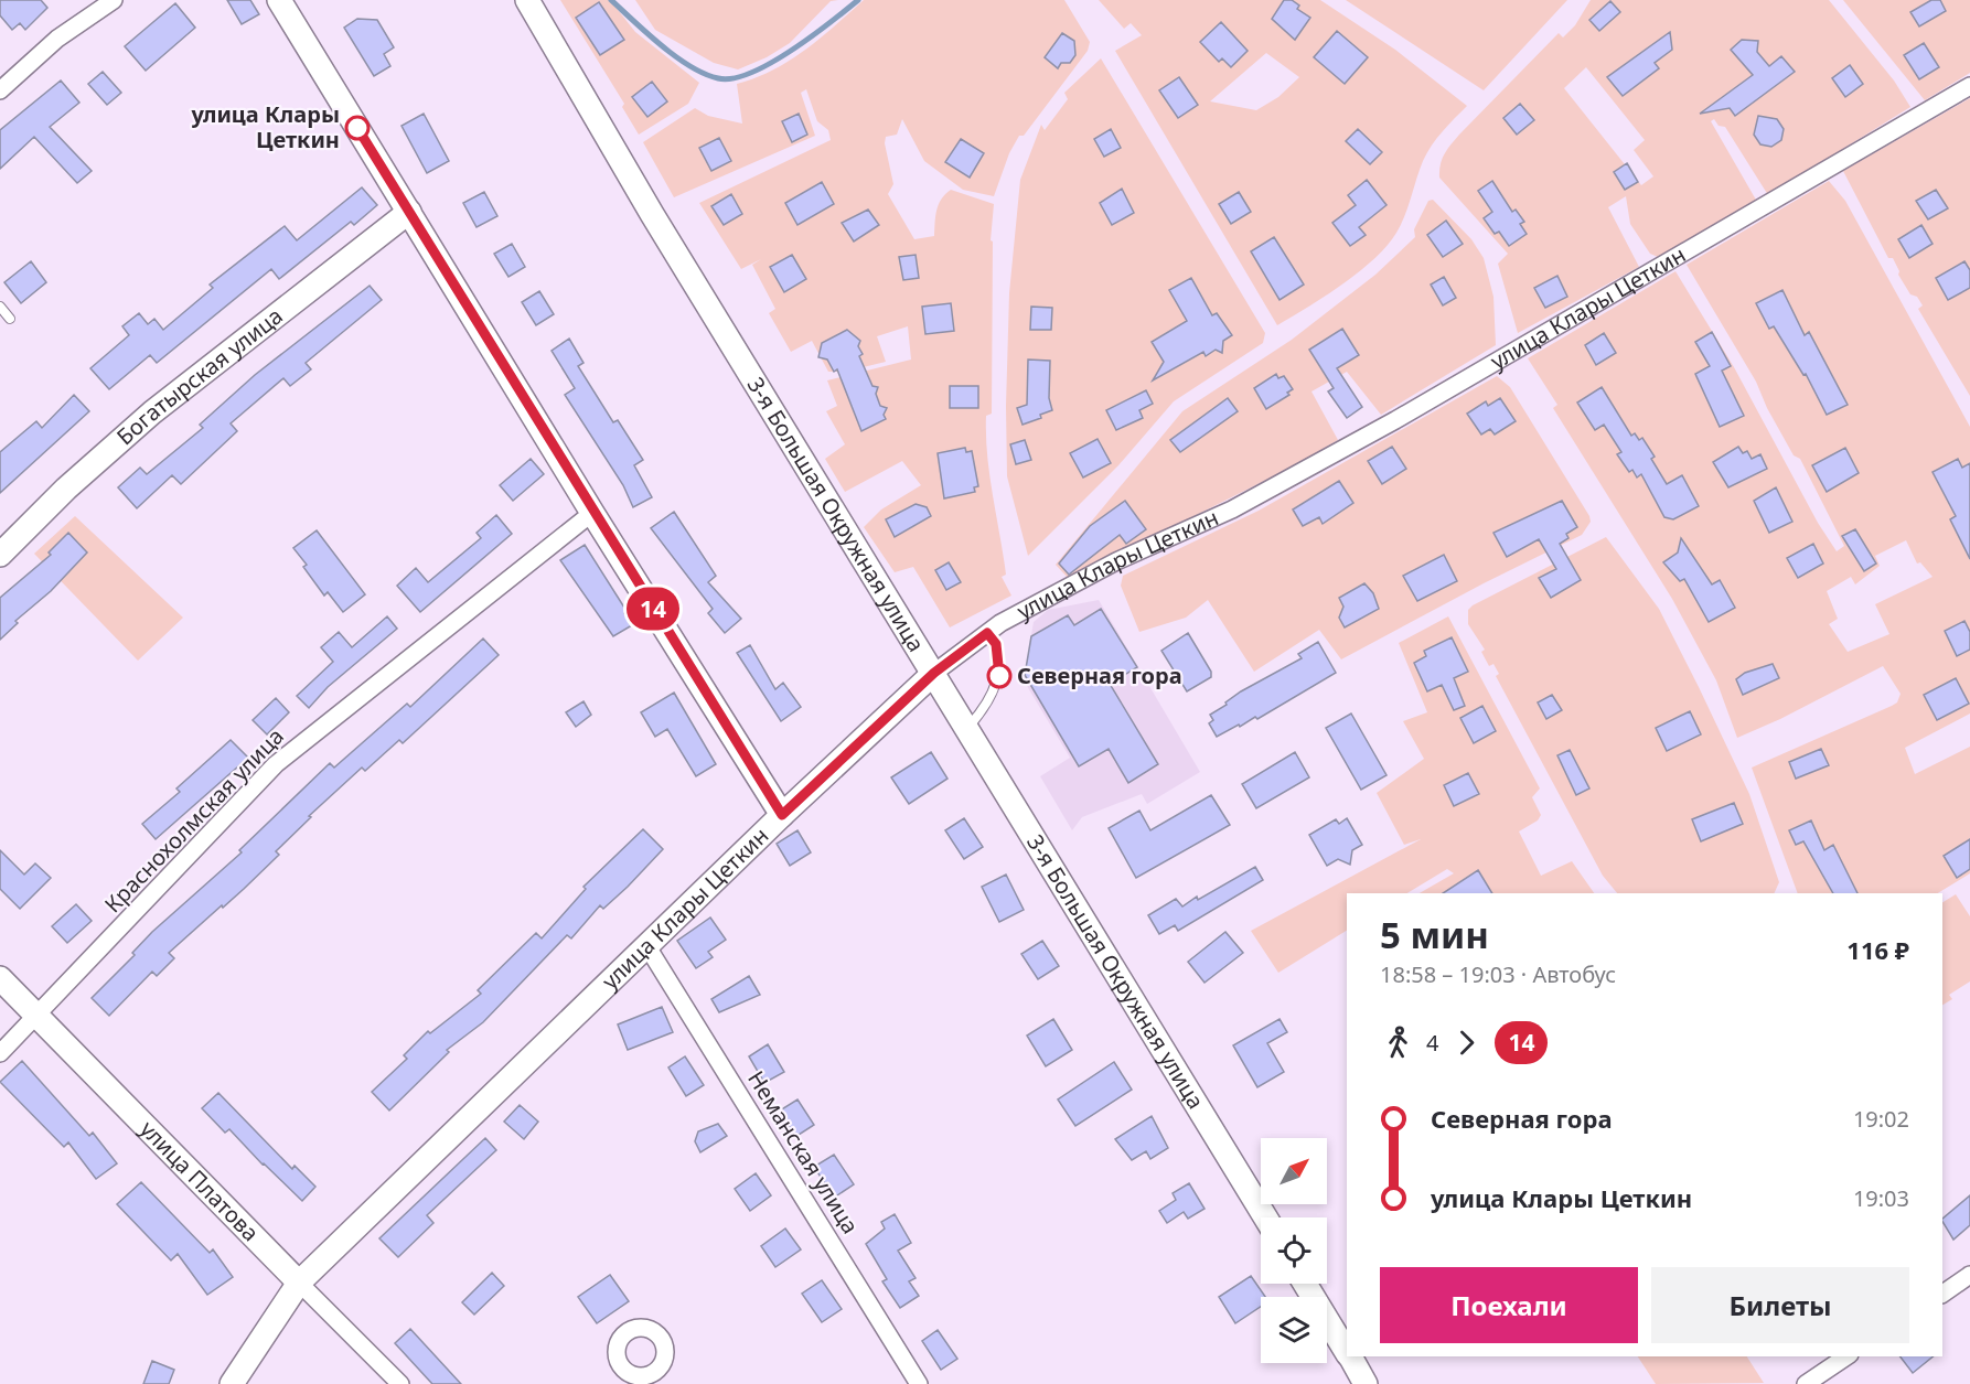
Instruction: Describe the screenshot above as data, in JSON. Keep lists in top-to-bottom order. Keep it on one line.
{"streets":{"street":["улица Клары Цеткин","Богатырская улица","3-я Большая Окружная улица","Краснохолмская улица","Неманская улица","улица Платова"]},"crossings":[["улица Клары Цеткин","3-я Большая Окружная улица"],["улица Клары Цеткин","Неманская улица"],["улица Клары Цеткин","улица Платова"],["Краснохолмская улица","улица Платова"]],"places":["улица Клары Цеткин","Северная гора"],"lines":["bus line 14"],"north":"top right","page":{"on_map":"14","heading":["5 мин","18:58 – 19:03 · Автобус","116 ₽"],"legs":["4","14"],"list":[{"name":"Северная гора","value":"19:02"},{"name":"улица Клары Цеткин","value":"19:03"}],"buttons":["Поехали","Билеты"]}}
